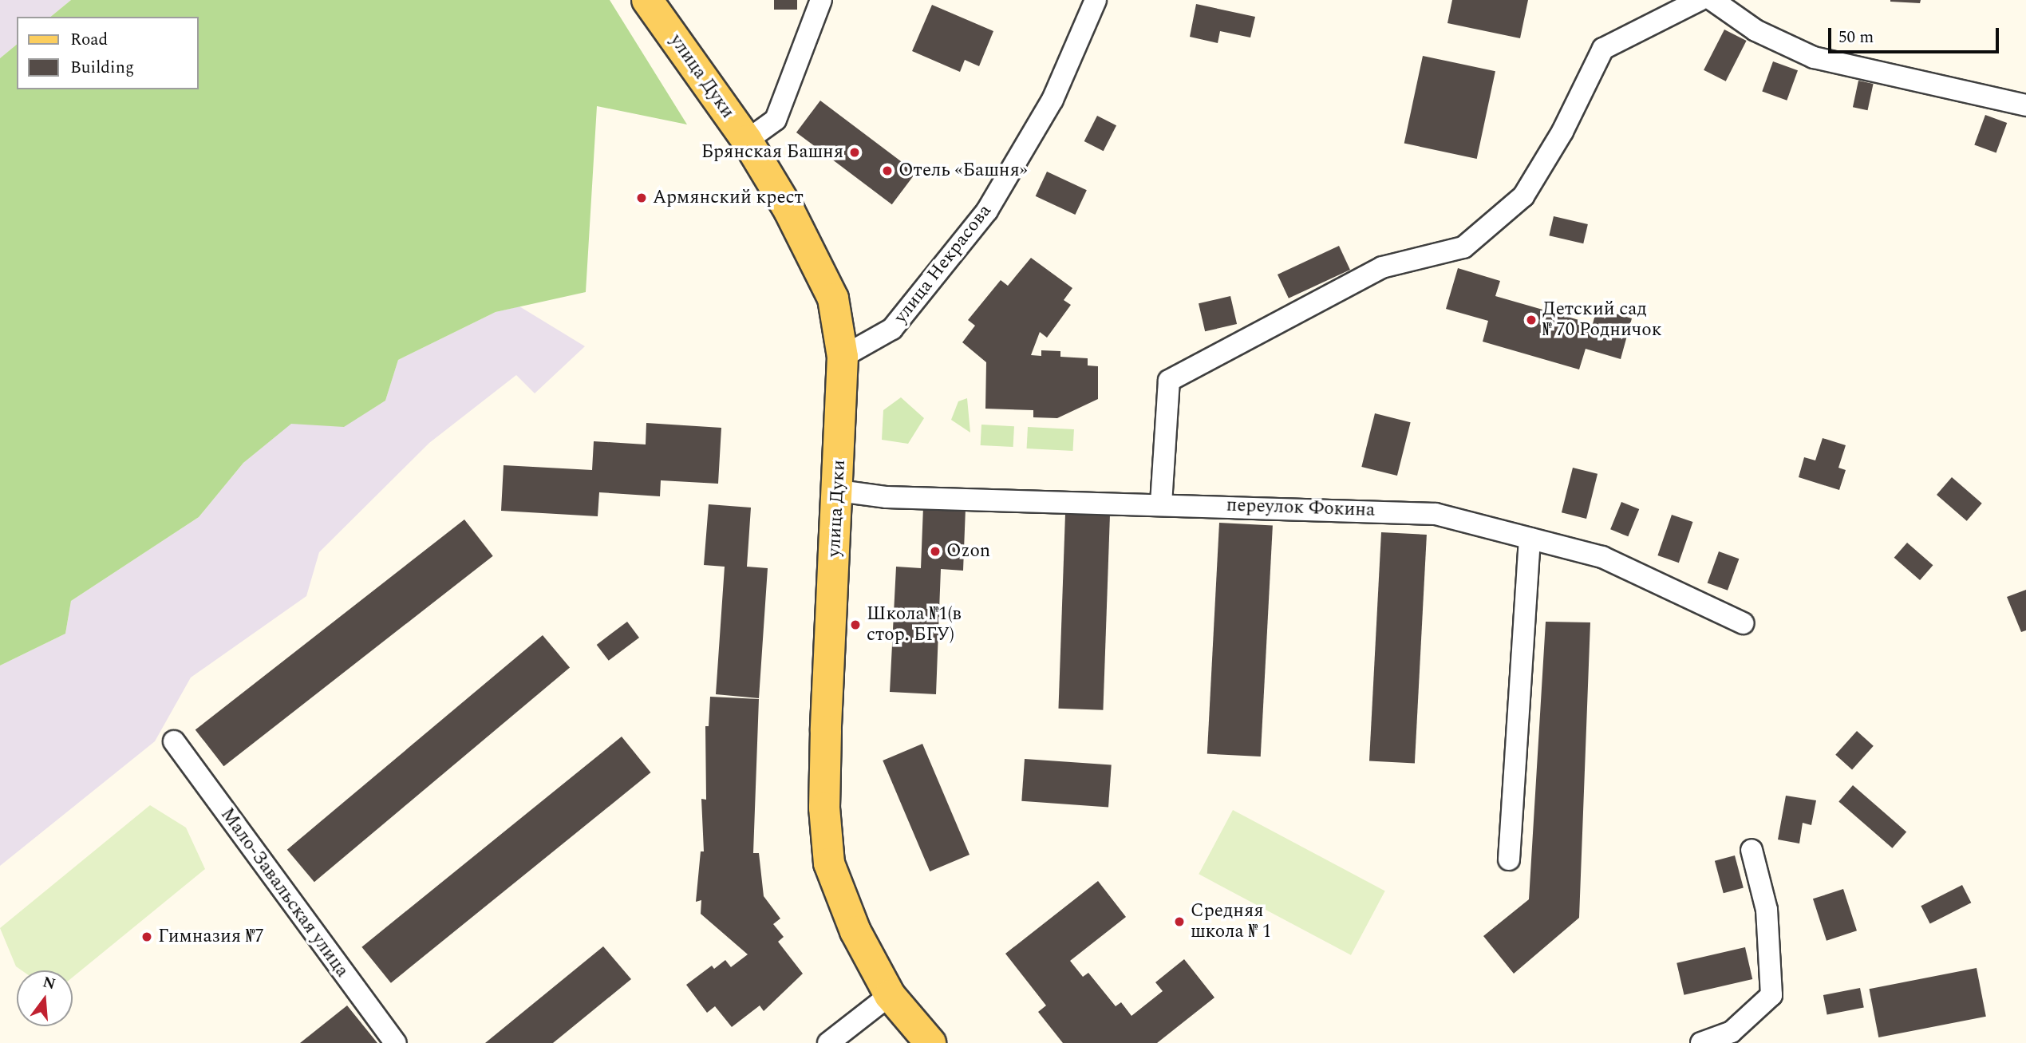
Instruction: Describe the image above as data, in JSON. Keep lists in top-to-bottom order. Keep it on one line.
{"streets":{"main road":["улица Дуки"],"street":["улица Некрасова","переулок Фокина","Мало-Завальская улица"]},"crossings":[["улица Дуки","улица Некрасова"],["улица Дуки","переулок Фокина"]],"places":["Брянская Башня","Отель «Башня»","Армянский крест","Детский сад № 70 Родничок","Ozon","Школа №1(в стор. БГУ)","Средняя школа № 1","Гимназия №7"],"legend":["Road","Building"],"scale_bar":"50 m","north":"top"}
